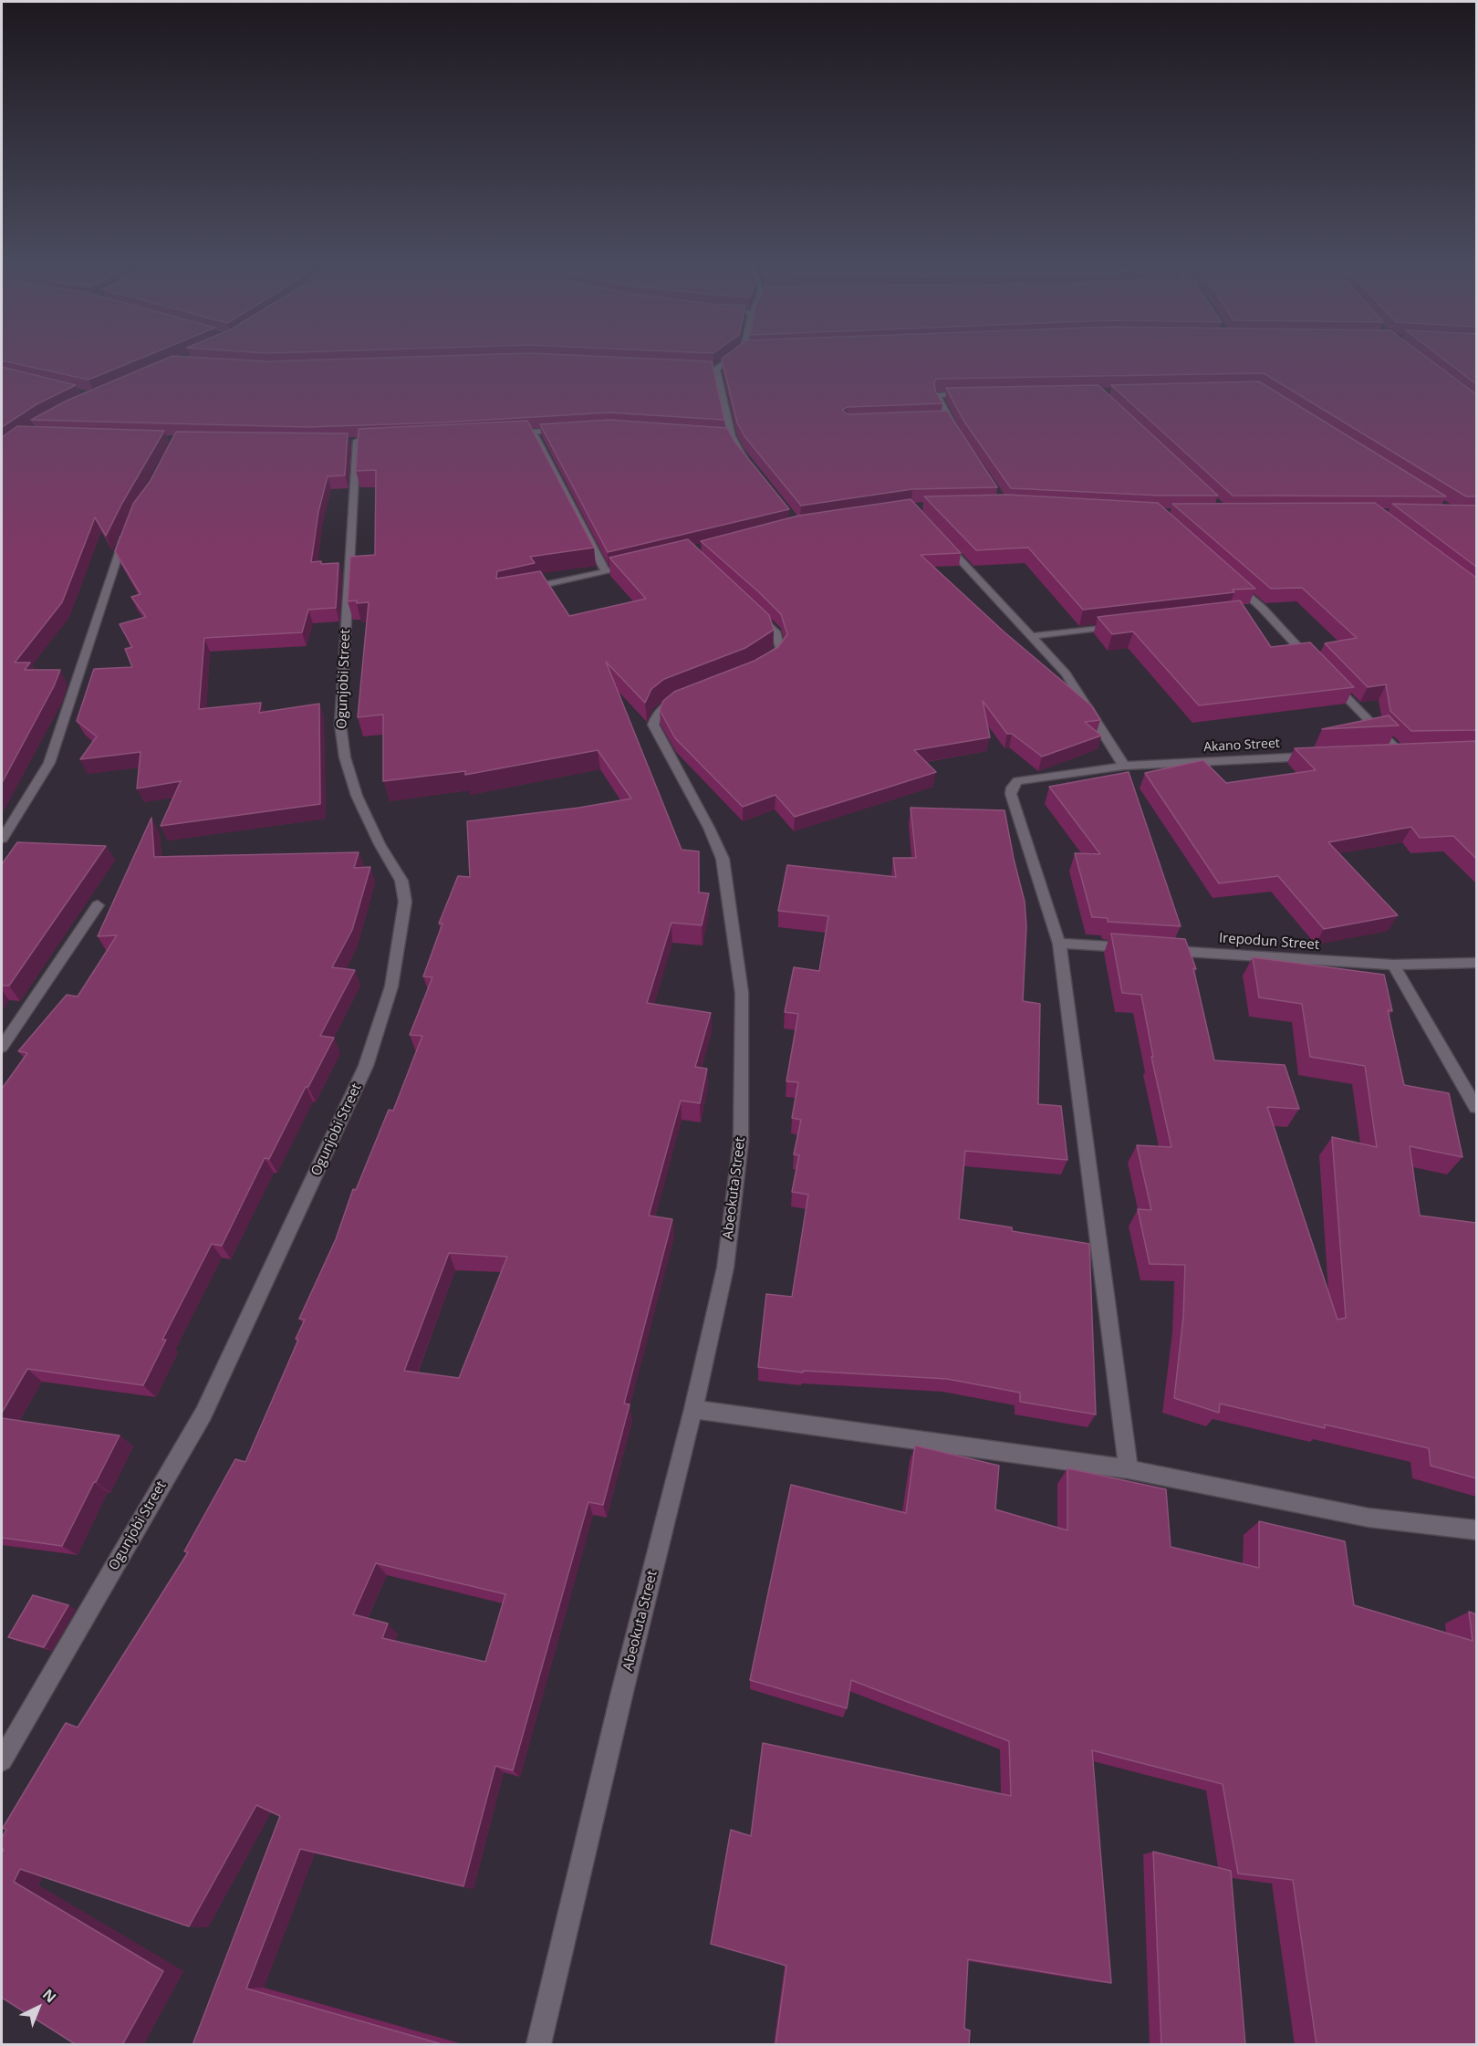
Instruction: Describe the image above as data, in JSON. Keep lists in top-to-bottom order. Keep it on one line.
{"streets":{"street":["Ogunjobi Street","Akano Street","Irepodun Street","Abeokuta Street"]},"north":"top right"}
